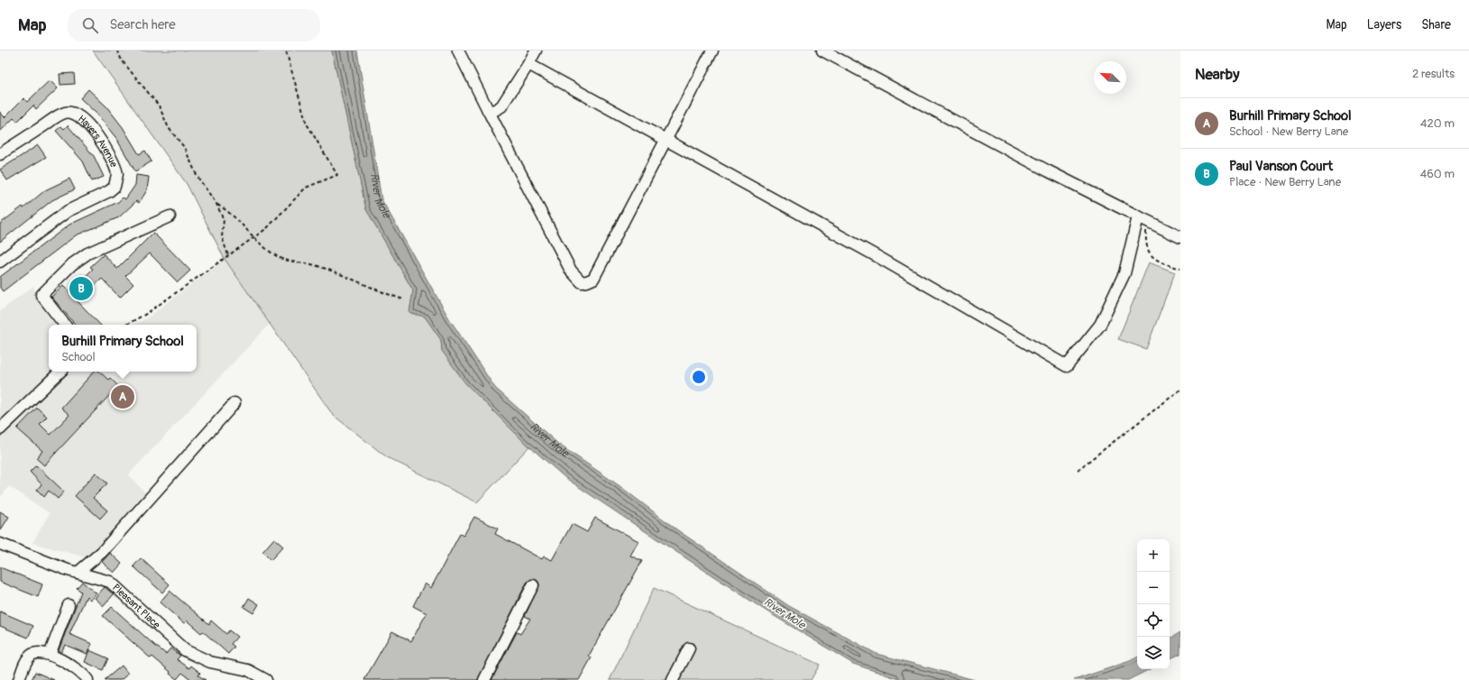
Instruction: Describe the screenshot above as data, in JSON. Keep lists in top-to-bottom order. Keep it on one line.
{"streets":{"street":["Havers Avenue","Pleasant Place"]},"water":["River Mole"],"north":"top left","page":{"header":"Map","search":"Search here","nav":["Map","Layers","Share"],"heading":["Nearby","2 results"],"list":[{"mark":"A","name":"Burhill Primary School","note":"School · New Berry Lane","value":"420 m"},{"mark":"B","name":"Paul Vanson Court","note":"Place · New Berry Lane","value":"460 m"}],"pins":["B","A"],"popup":["Burhill Primary School","School"],"map_buttons":["+","−"]}}
